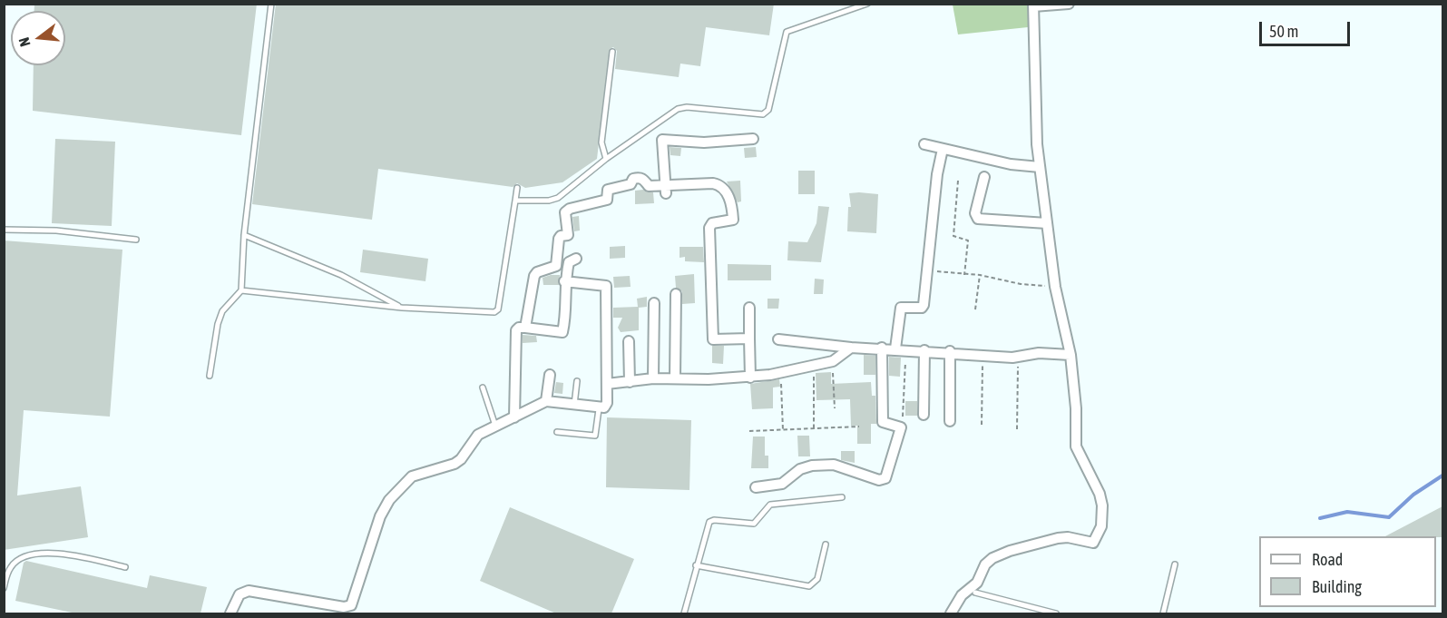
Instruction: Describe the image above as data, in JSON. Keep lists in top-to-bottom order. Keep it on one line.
{"legend":["Road","Building"],"scale_bar":"50 m","north":"left"}
